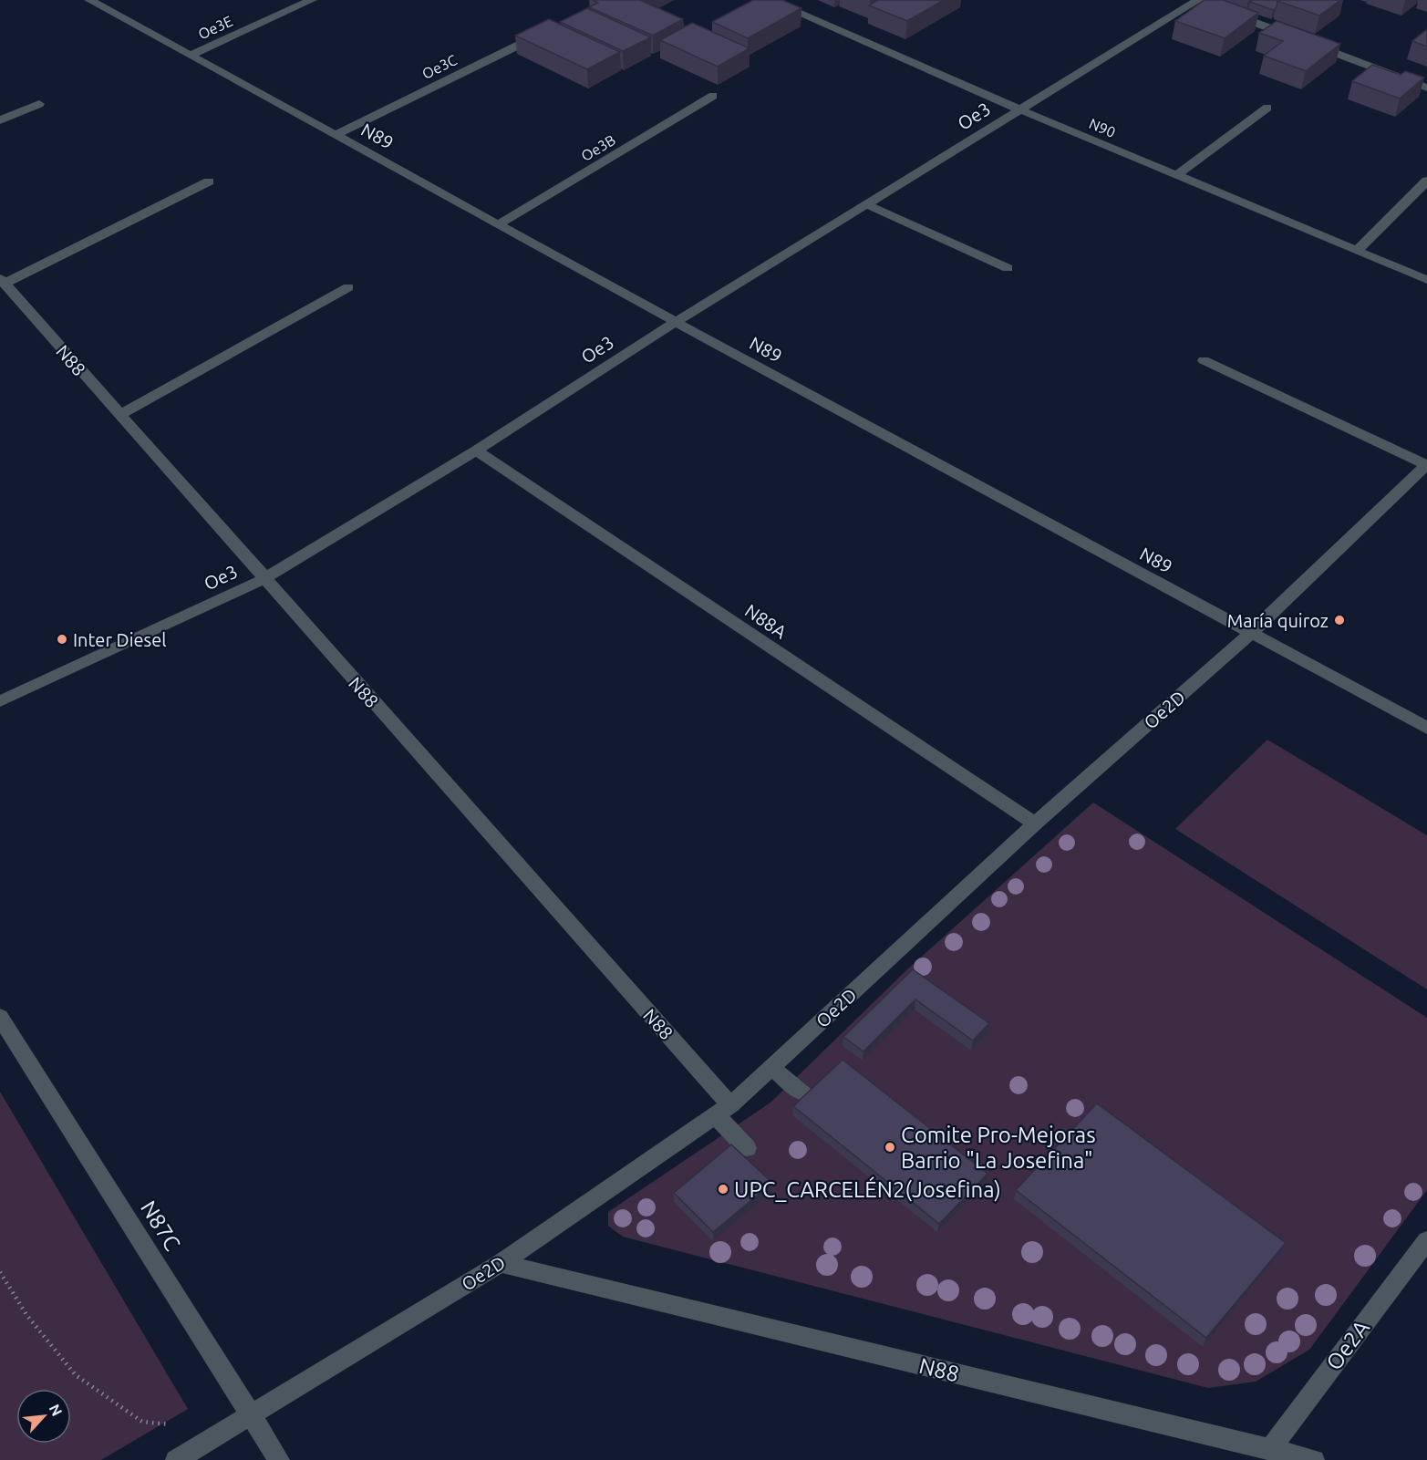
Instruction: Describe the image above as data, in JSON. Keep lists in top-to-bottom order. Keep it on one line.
{"streets":{"street":["Oe3E","Oe3C","Oe3","N90","N89","Oe3B","N88","N88A","Oe2D","N87C","Oe2A"]},"crossings":[["Oe3E","N89"],["Oe3C","N89"],["Oe3","N90"],["Oe3","N89"],["Oe3","N88"],["Oe3","N88A"],["N89","Oe3B"],["N89","Oe2D"],["N88","Oe2D"],["N88","Oe2A"],["N88A","Oe2D"],["Oe2D","N87C"]],"places":["María quiroz","Inter Diesel","Comite Pro-Mejoras Barrio \"La Josefina\"","UPC_CARCELÉN2(Josefina)"],"north":"top right"}
